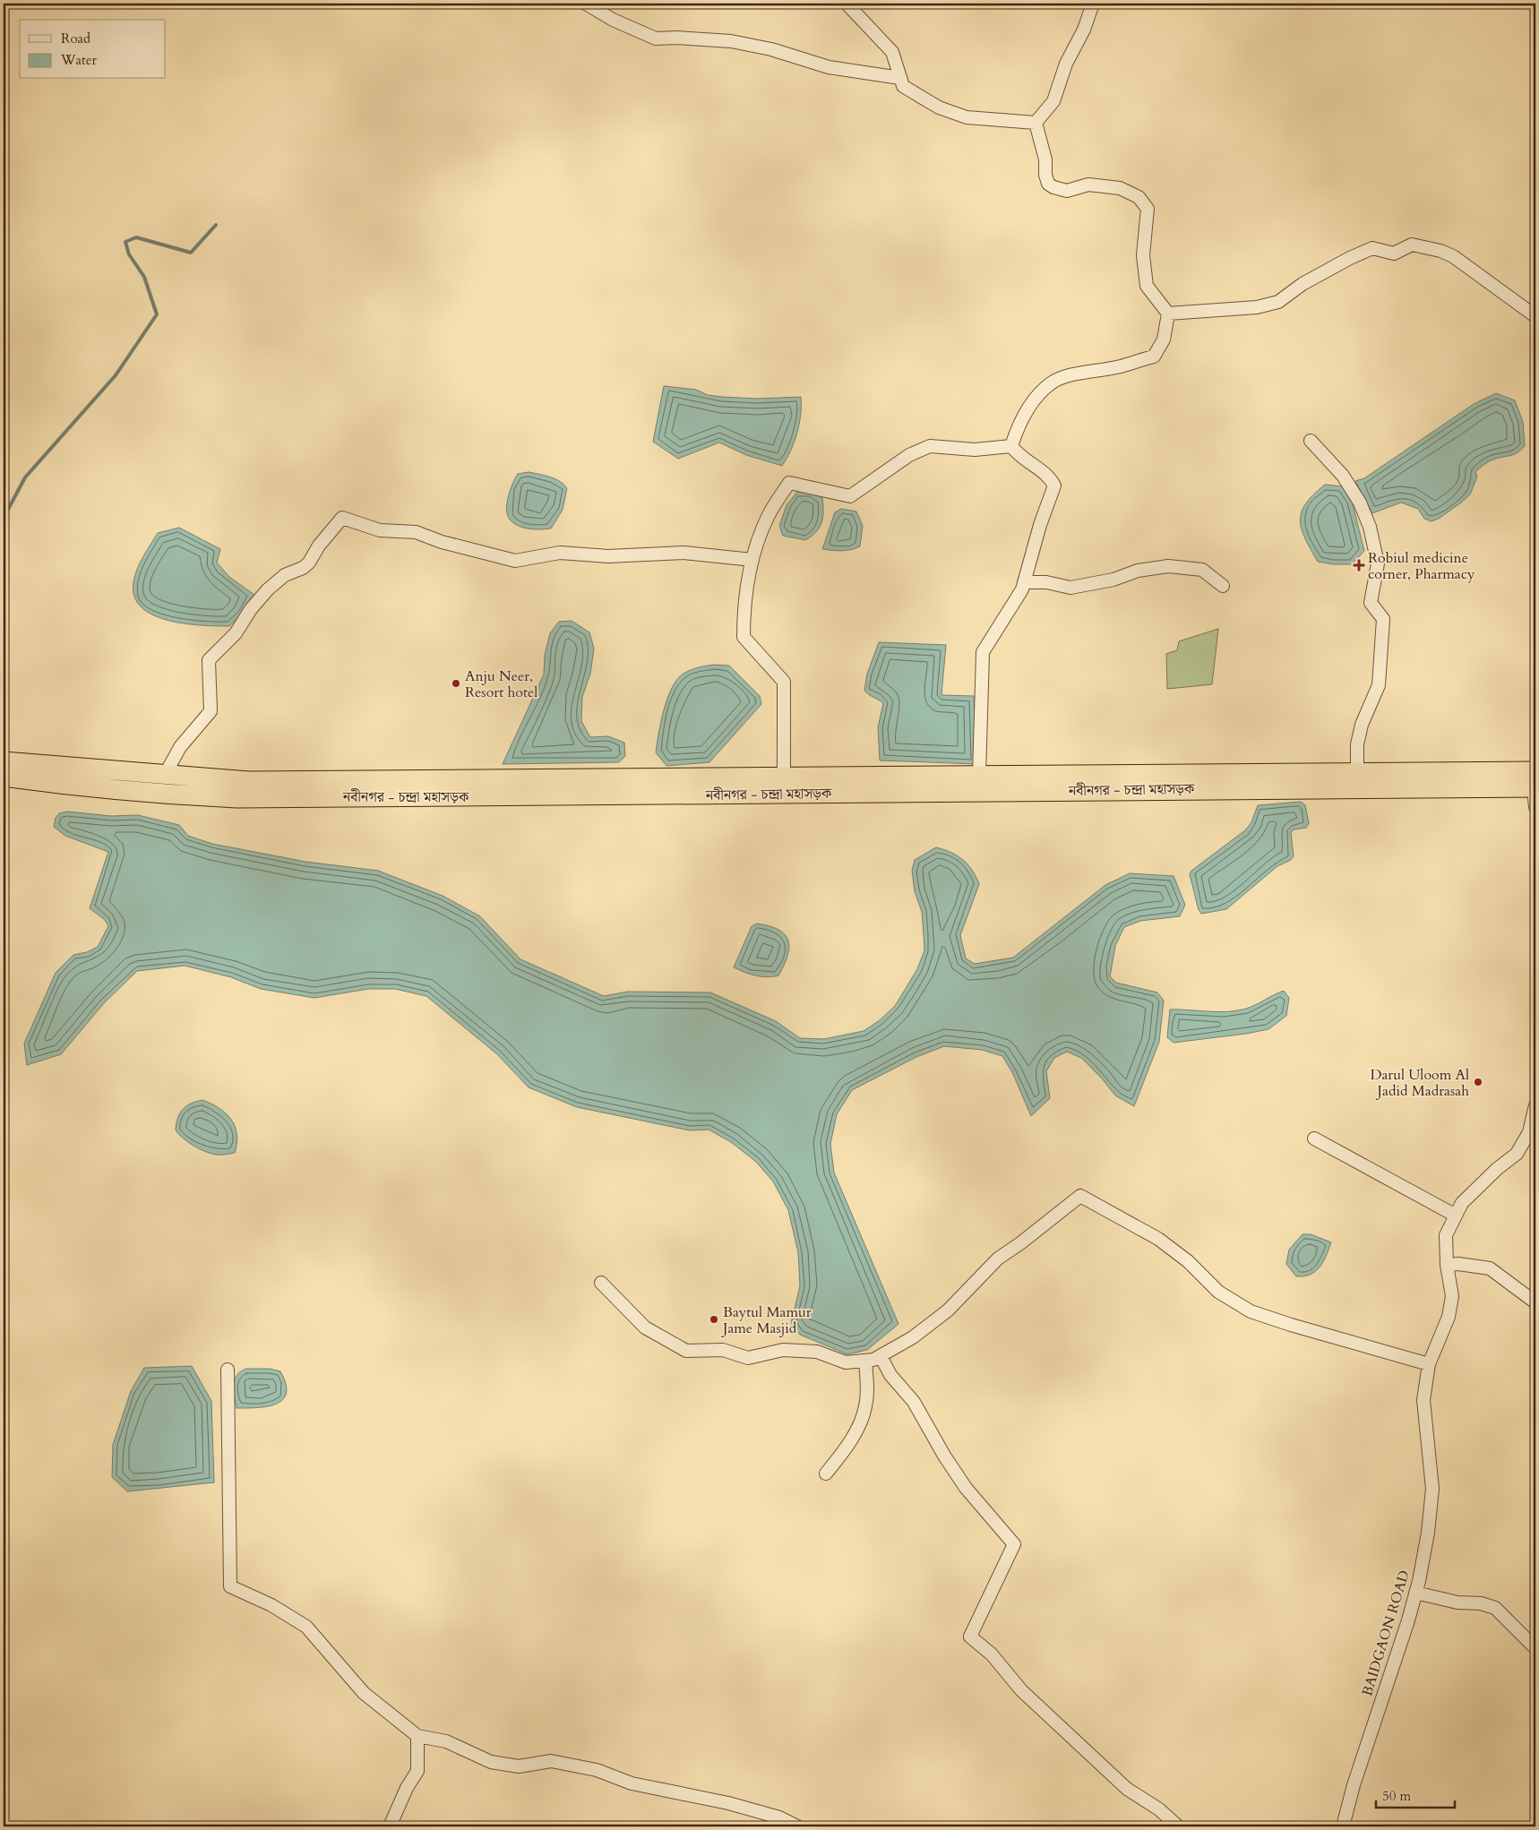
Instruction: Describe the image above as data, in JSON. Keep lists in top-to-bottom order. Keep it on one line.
{"streets":{"highway":["নবীনগর - চন্দ্রা মহাসড়ক"],"street":["BAIDGAON ROAD"]},"places":{"health":["Robiul medicine corner, Pharmacy"],"other":["Anju Neer, Resort hotel","Darul Uloom Al Jadid Madrasah","Baytul Mamur Jame Masjid"]},"legend":["Road","Water"],"scale_bar":"50 m"}
